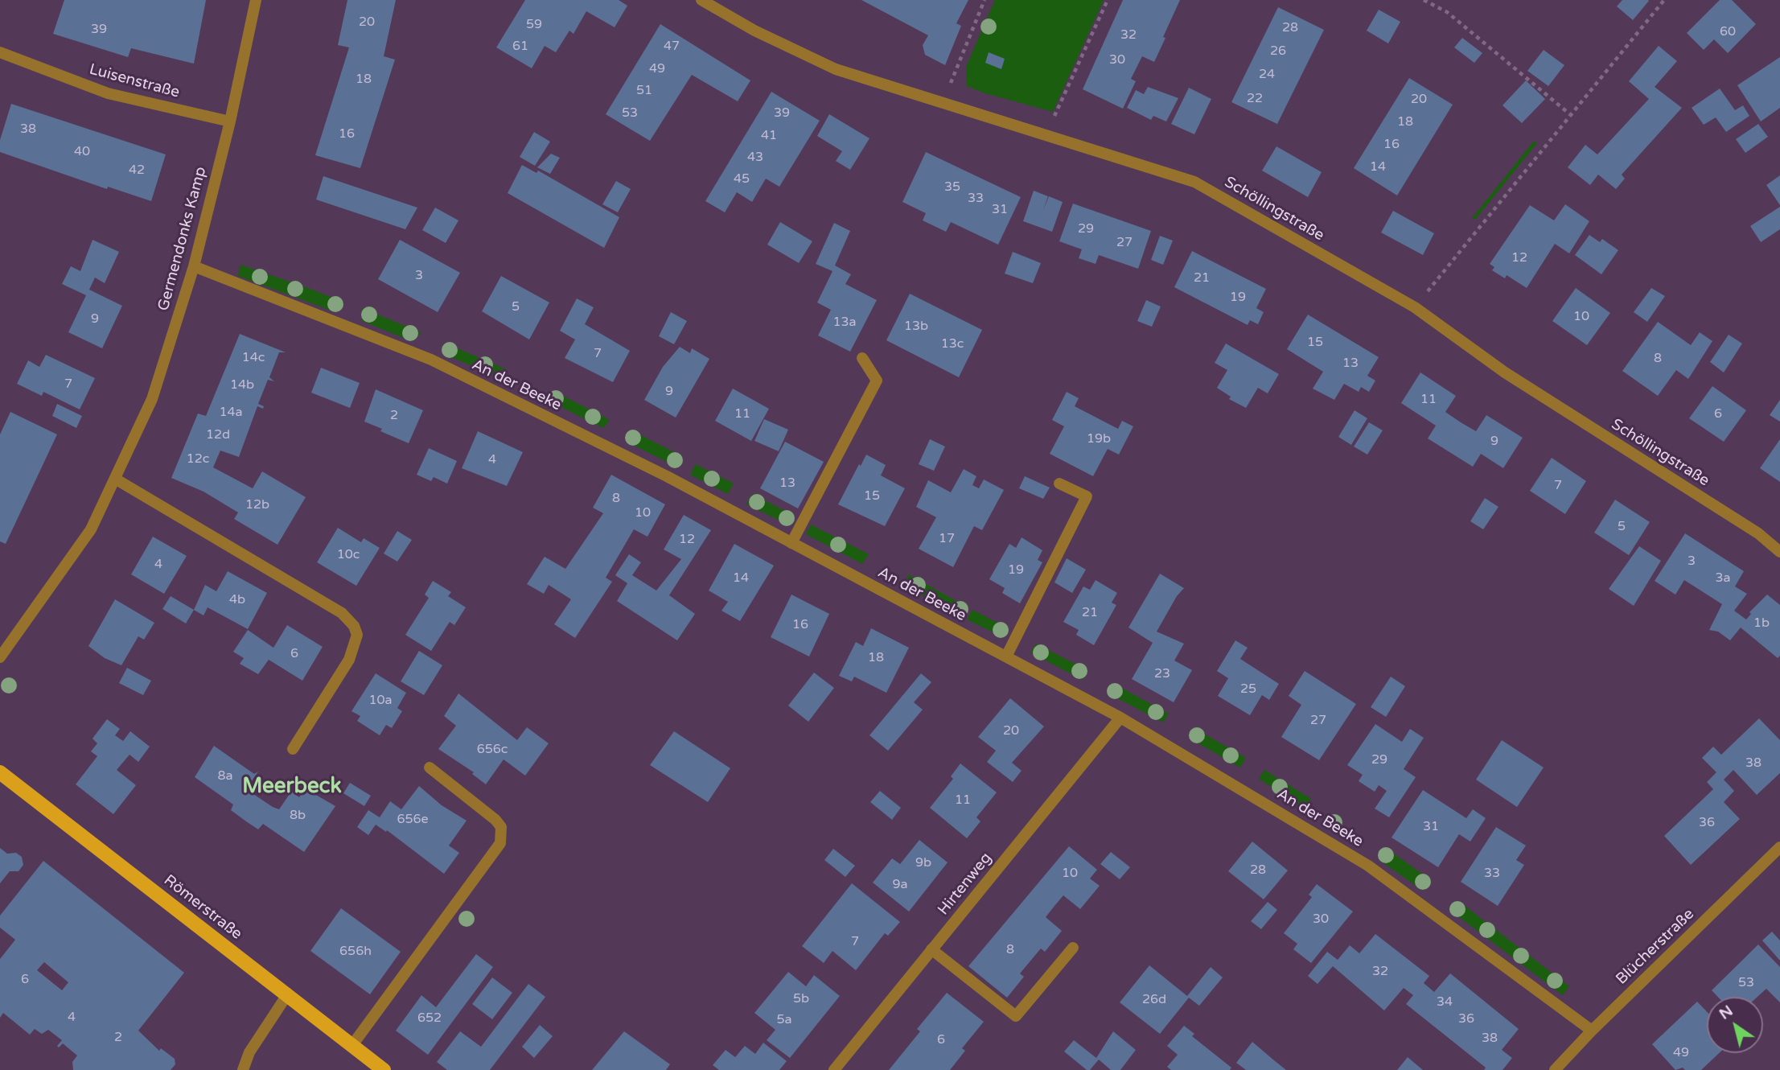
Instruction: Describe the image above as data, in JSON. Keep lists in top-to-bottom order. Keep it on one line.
{"streets":{"main road":["Römerstraße"],"street":["Luisenstraße","Schöllingstraße","Germendonks Kamp","An der Beeke","Hirtenweg","Blücherstraße"]},"crossings":[["Luisenstraße","Germendonks Kamp"],["Germendonks Kamp","An der Beeke"],["An der Beeke","Hirtenweg"],["An der Beeke","Blücherstraße"]],"districts":["Meerbeck"],"house_numbers":["20","59","28","39","60","32","61","47","26","30","49","24","18","51","22","20","53","39","18","38","16","41","16","40","43","14","42","45","35","33","31","29","27","12","3","21","19","5","10","9","13a","13b","15","13c","7","14c","8","13","7","14b","9","11","14a","11","6","2","12d","19b","9","12c","4","13","7","15","8","12b","10","5","17","12","10c","3","4","19","14","3a","4b","21","1b","16","6","18","23","25","10a","27","20","656c","29","38","8a","11","8b","656e","36","31","9b","28","10","33","9a","30","7","8","656h","32","6","53","5b","26d","34","4","652","36","5a","2","38","6","49"],"north":"top left"}
